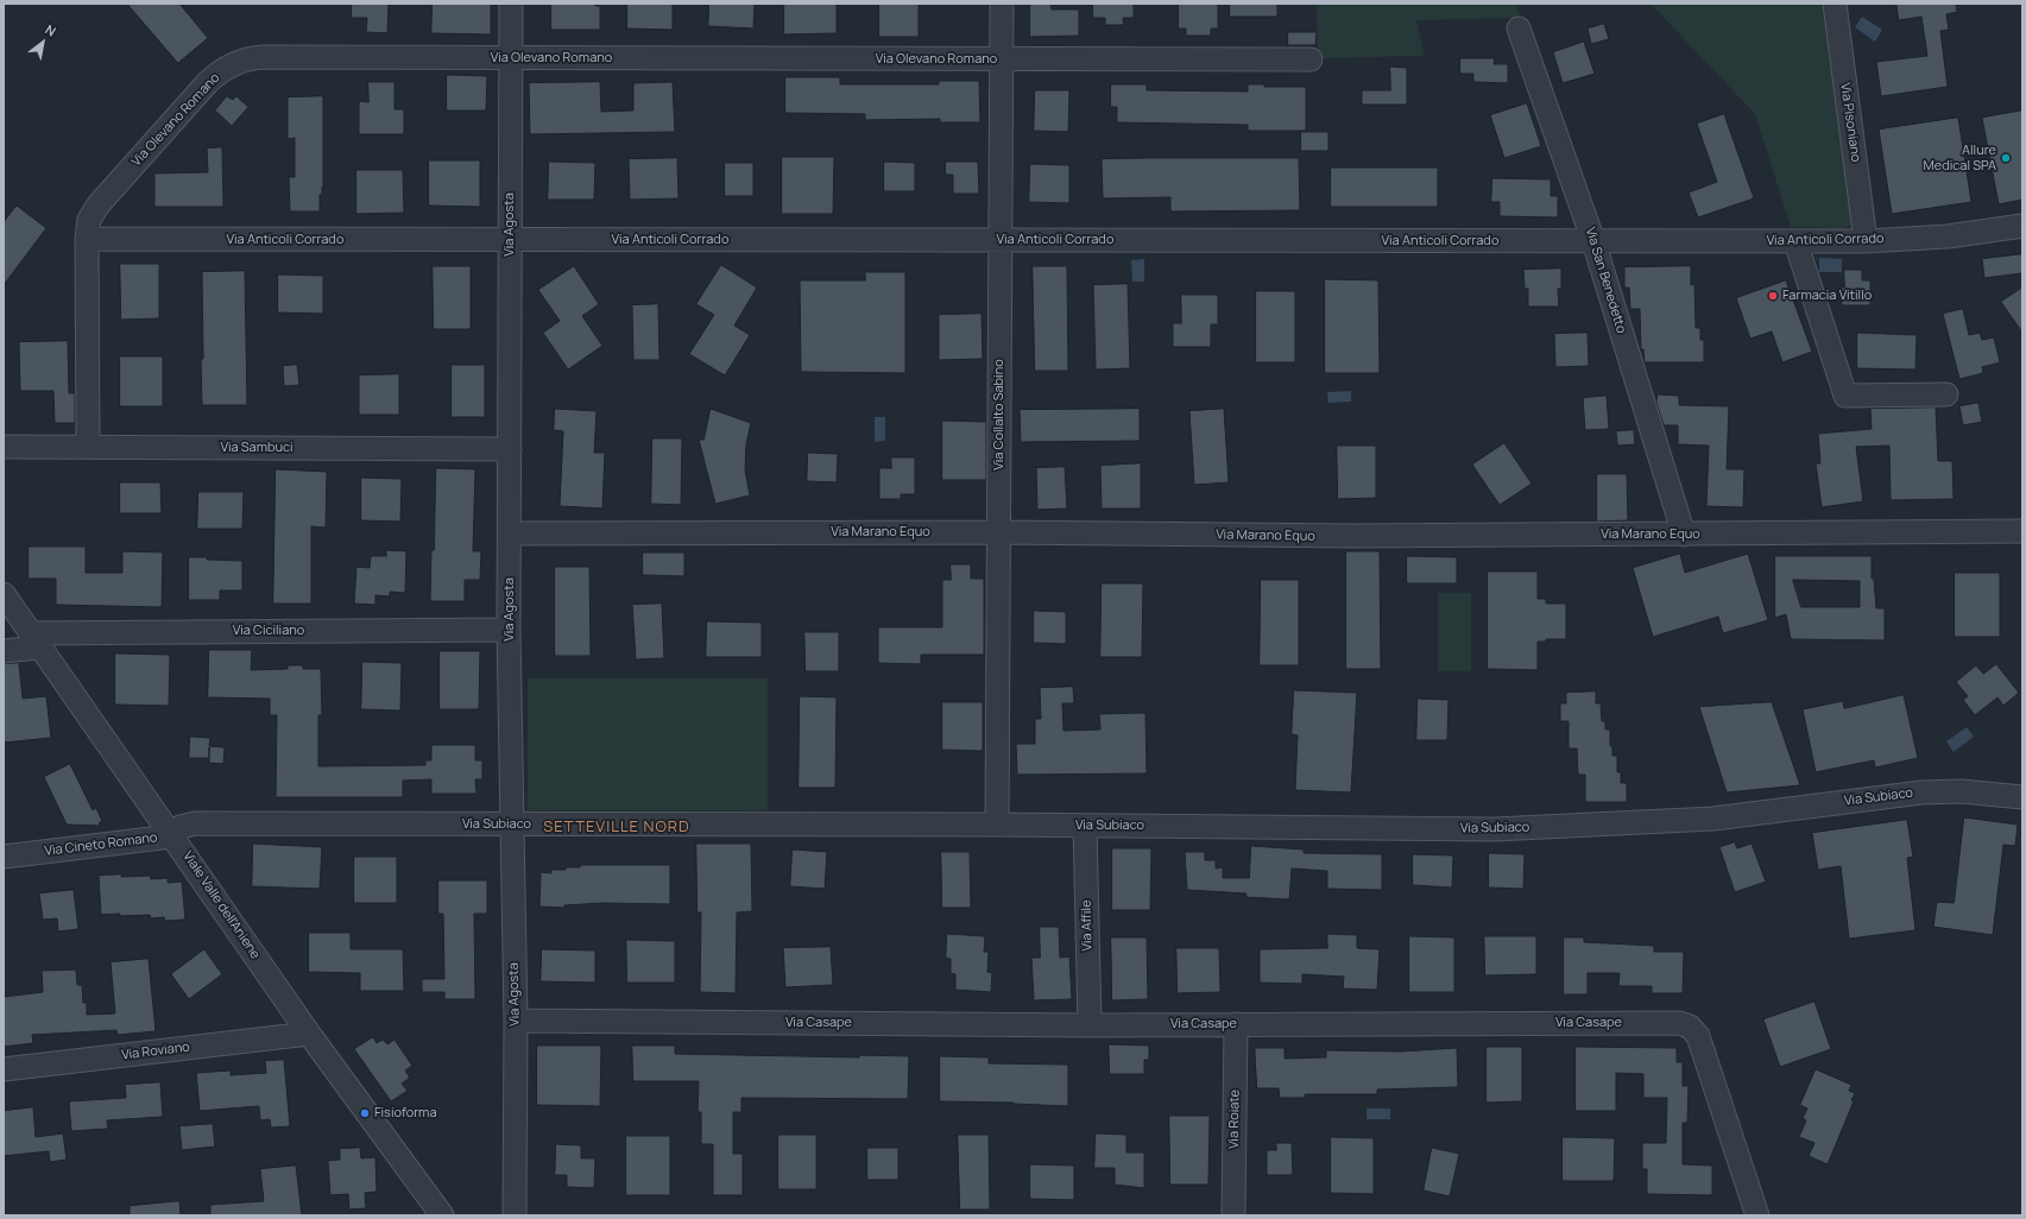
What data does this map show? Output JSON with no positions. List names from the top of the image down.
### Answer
{
  "streets": {
    "street": [
      "Via Olevano Romano",
      "Via Pisoniano",
      "Via Agosta",
      "Via Anticoli Corrado",
      "Via San Benedetto",
      "Via Collalto Sabino",
      "Via Sambuci",
      "Via Marano Equo",
      "Via Ciciliano",
      "Via Subiaco",
      "Via Cineto Romano",
      "Viale Valle dell'Aniene",
      "Via Affile",
      "Via Casape",
      "Via Roviano",
      "Via Roiate"
    ]
  },
  "crossings": [
    ["Via Olevano Romano", "Via Agosta"],
    ["Via Olevano Romano", "Via Anticoli Corrado"],
    ["Via Olevano Romano", "Via Collalto Sabino"],
    ["Via Olevano Romano", "Via Sambuci"],
    ["Via Pisoniano", "Via Anticoli Corrado"],
    ["Via Agosta", "Via Anticoli Corrado"],
    ["Via Agosta", "Via Sambuci"],
    ["Via Agosta", "Via Marano Equo"],
    ["Via Agosta", "Via Ciciliano"],
    ["Via Agosta", "Via Subiaco"],
    ["Via Agosta", "Via Casape"],
    ["Via Anticoli Corrado", "Via San Benedetto"],
    ["Via Anticoli Corrado", "Via Collalto Sabino"],
    ["Via San Benedetto", "Via Marano Equo"],
    ["Via Collalto Sabino", "Via Marano Equo"],
    ["Via Collalto Sabino", "Via Subiaco"],
    ["Via Ciciliano", "Viale Valle dell'Aniene"],
    ["Via Subiaco", "Via Cineto Romano"],
    ["Via Subiaco", "Via Affile"],
    ["Via Cineto Romano", "Viale Valle dell'Aniene"],
    ["Viale Valle dell'Aniene", "Via Roviano"],
    ["Via Affile", "Via Casape"],
    ["Via Casape", "Via Roiate"]
  ],
  "districts": ["SETTEVILLE NORD"],
  "places": ["Allure Medical SPA", "Farmacia Vitillo", "Fisioforma"],
  "north": "top right"
}
